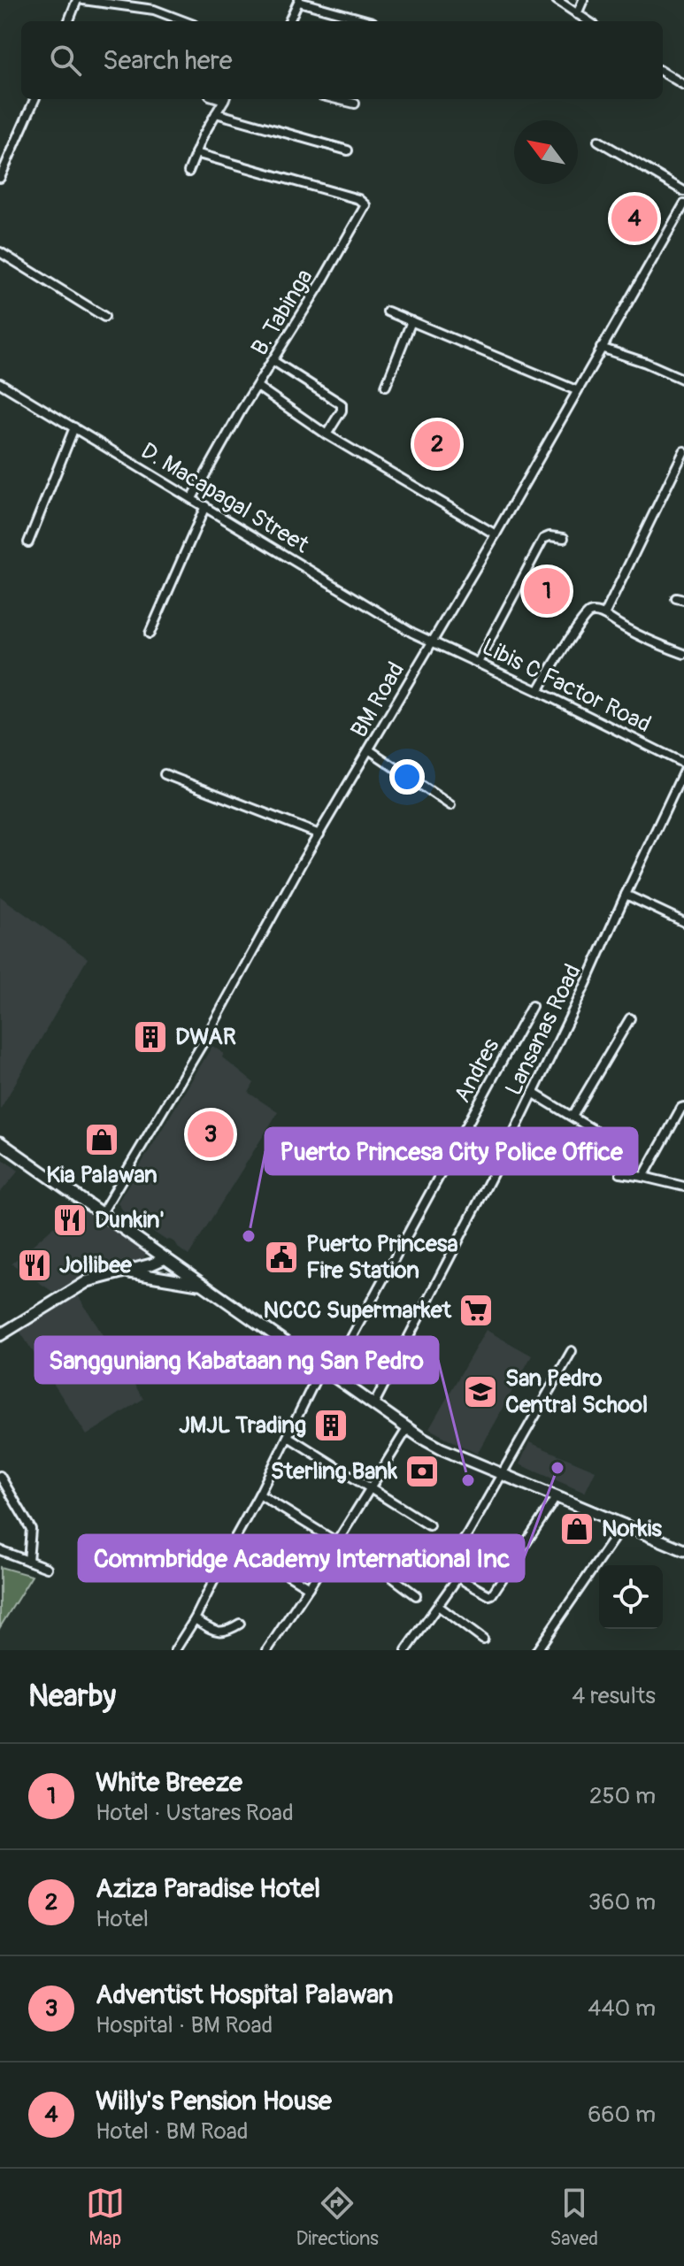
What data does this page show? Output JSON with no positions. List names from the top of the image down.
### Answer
{
  "streets": {
    "street": [
      "B. Tabinga",
      "D. Macapagal Street",
      "Libis C Factor Road",
      "BM Road",
      "Lansanas Road",
      "Andres"
    ]
  },
  "crossings": [
    ["B. Tabinga", "D. Macapagal Street"],
    ["D. Macapagal Street", "Libis C Factor Road"],
    ["D. Macapagal Street", "BM Road"],
    ["Libis C Factor Road", "BM Road"]
  ],
  "places": {
    "building": ["DWAR", "JMJL Trading"],
    "shop": ["Kia Palawan", "Norkis"],
    "restaurant": ["Dunkin'", "Jollibee"],
    "other": ["Puerto Princesa City Police Office", "Commbridge Academy International Inc", "Sangguniang Kabataan ng San Pedro"],
    "public building": ["Puerto Princesa Fire Station"],
    "supermarket": ["NCCC Supermarket"],
    "school or university": ["San Pedro Central School"],
    "bank": ["Sterling Bank"]
  },
  "north": "top left",
  "page": {
    "search": "Search here",
    "pins": [
      "4",
      "2",
      "1",
      "3"
    ],
    "heading": ["Nearby", "4 results"],
    "list": [
      {
        "mark": "1",
        "name": "White Breeze",
        "note": "Hotel · Ustares Road",
        "value": "250 m"
      },
      {
        "mark": "2",
        "name": "Aziza Paradise Hotel",
        "note": "Hotel",
        "value": "360 m"
      },
      {
        "mark": "3",
        "name": "Adventist Hospital Palawan",
        "note": "Hospital · BM Road",
        "value": "440 m"
      },
      {
        "mark": "4",
        "name": "Willy's Pension House",
        "note": "Hotel · BM Road",
        "value": "660 m"
      }
    ],
    "nav": ["Map", "Directions", "Saved"]
  }
}
